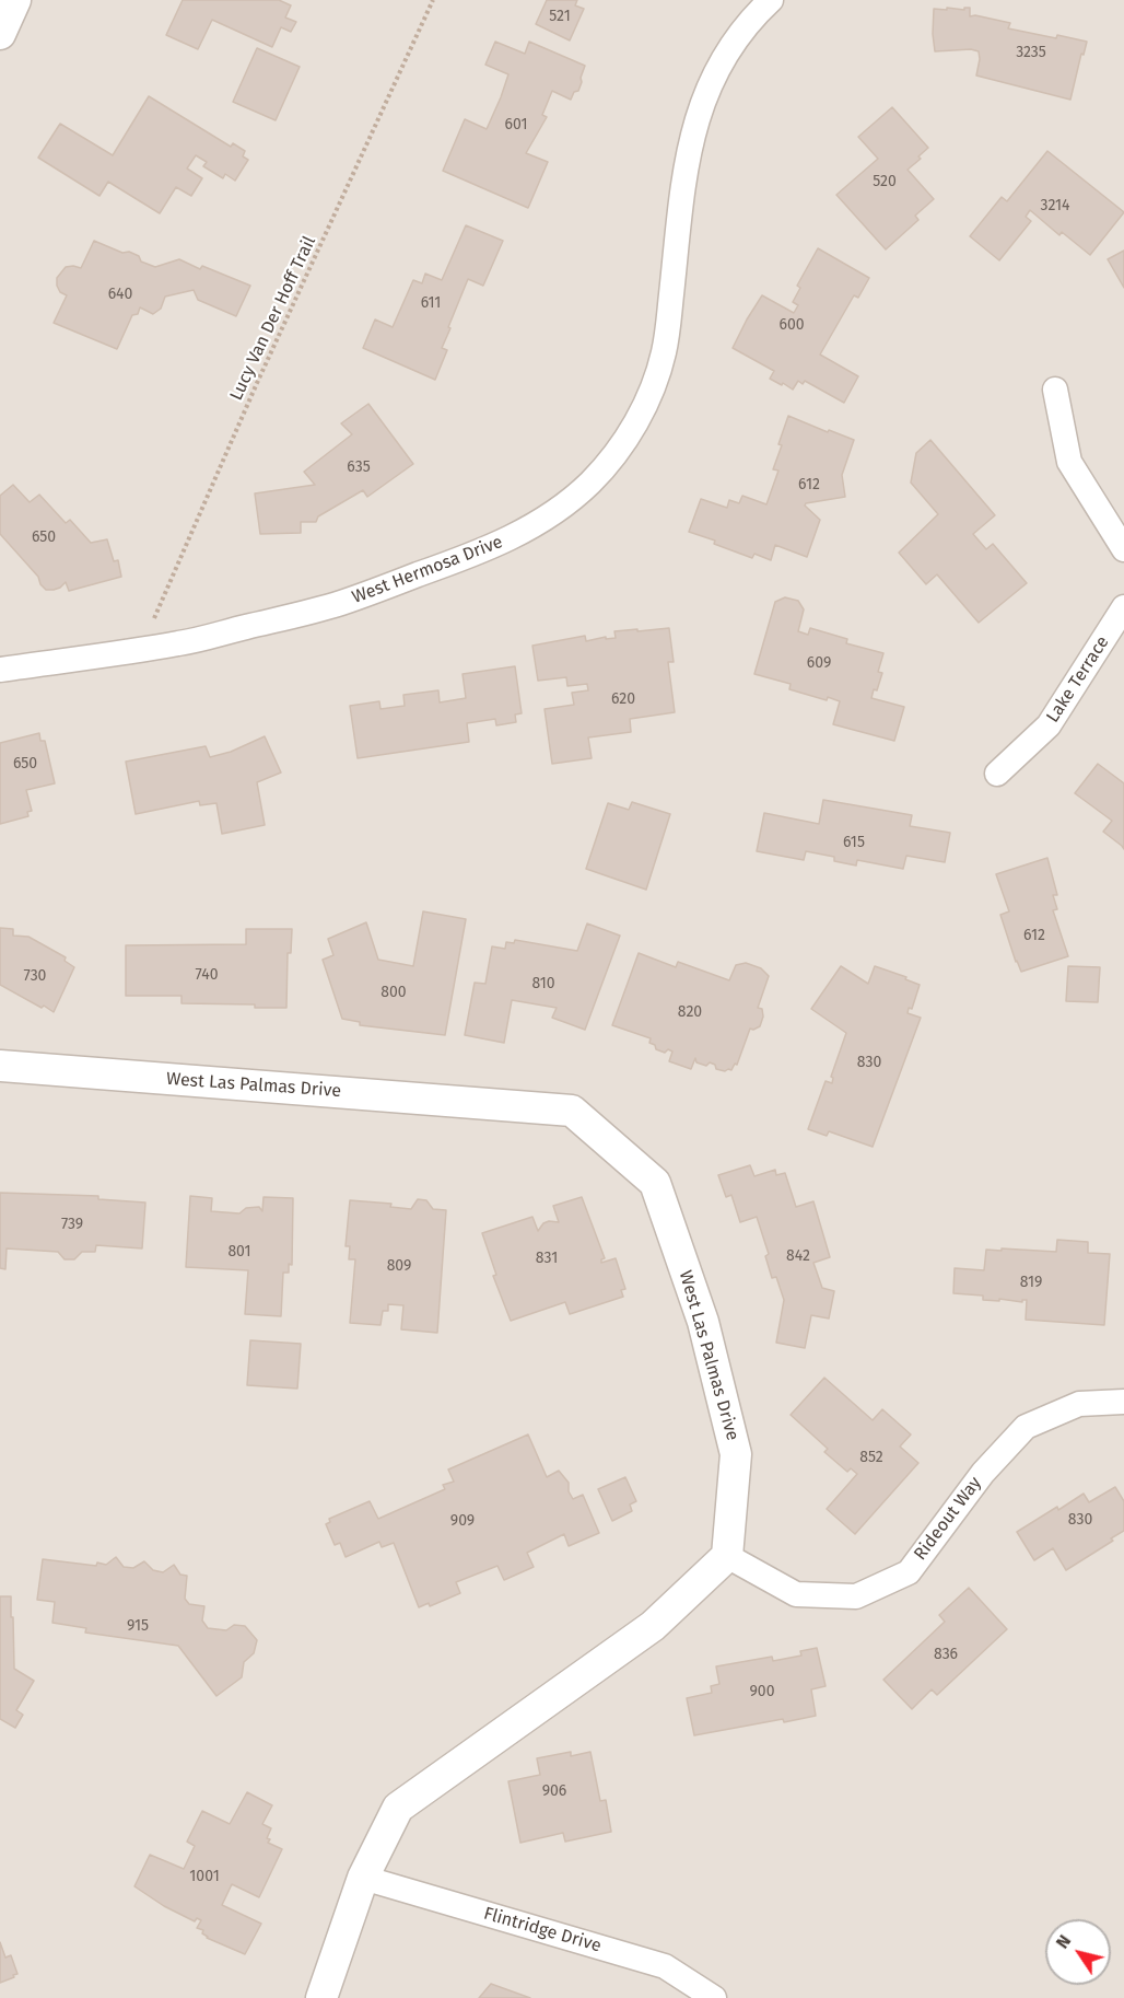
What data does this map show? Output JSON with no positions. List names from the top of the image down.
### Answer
{
  "streets": {
    "street": [
      "West Hermosa Drive",
      "Lake Terrace",
      "West Las Palmas Drive",
      "Rideout Way",
      "Flintridge Drive"
    ],
    "path": ["Lucy Van Der Hoff Trail"]
  },
  "crossings": [
    ["Lucy Van Der Hoff Trail", "West Hermosa Drive"],
    ["West Las Palmas Drive", "Rideout Way"]
  ],
  "house_numbers": [
    "521",
    "3235",
    "601",
    "520",
    "3214",
    "640",
    "611",
    "600",
    "635",
    "612",
    "650",
    "609",
    "620",
    "650",
    "615",
    "612",
    "740",
    "730",
    "810",
    "800",
    "820",
    "830",
    "739",
    "801",
    "842",
    "831",
    "809",
    "819",
    "852",
    "830",
    "909",
    "915",
    "836",
    "900",
    "906",
    "1001"
  ],
  "north": "top left"
}
